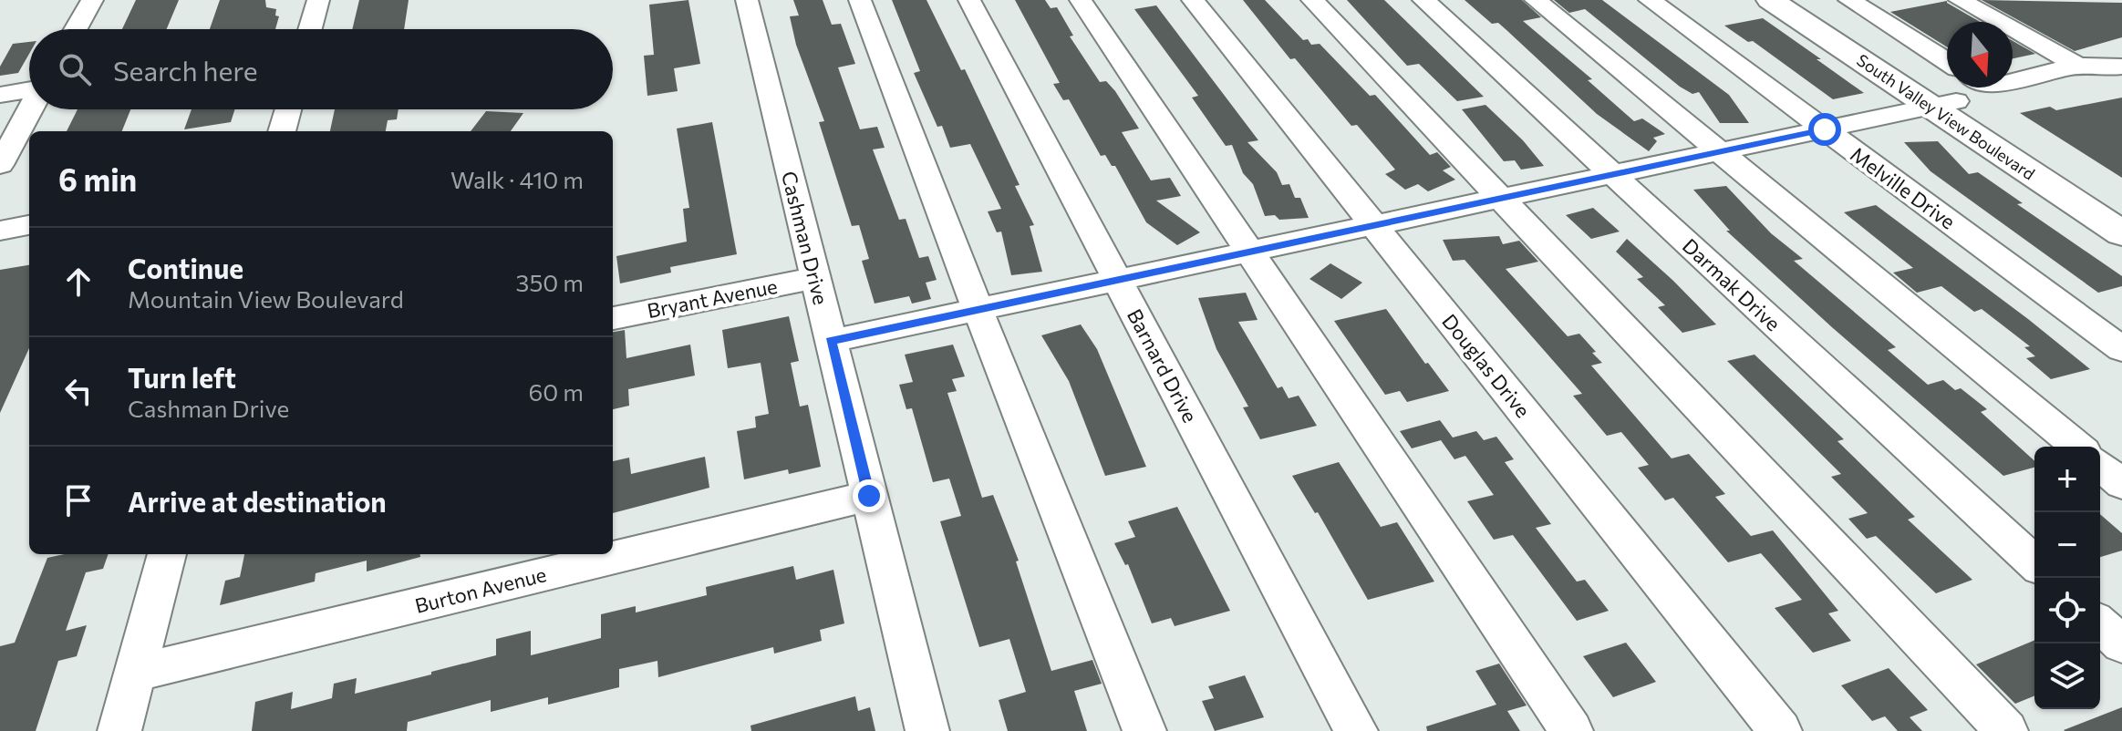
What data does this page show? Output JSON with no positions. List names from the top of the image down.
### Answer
{
  "streets": {
    "main road": ["South Valley View Boulevard"],
    "street": [
      "Melville Drive",
      "Cashman Drive",
      "Darmak Drive",
      "Bryant Avenue",
      "Barnard Drive",
      "Douglas Drive",
      "Burton Avenue"
    ]
  },
  "crossings": [
    ["Cashman Drive", "Bryant Avenue"],
    ["Cashman Drive", "Burton Avenue"]
  ],
  "north": "bottom",
  "page": {
    "search": "Search here",
    "heading": ["6 min", "Walk · 410 m"],
    "list": [
      ["Continue", "Mountain View Boulevard", "350 m"],
      ["Turn left", "Cashman Drive", "60 m"],
      "Arrive at destination"
    ],
    "map_buttons": ["+", "−"]
  }
}
